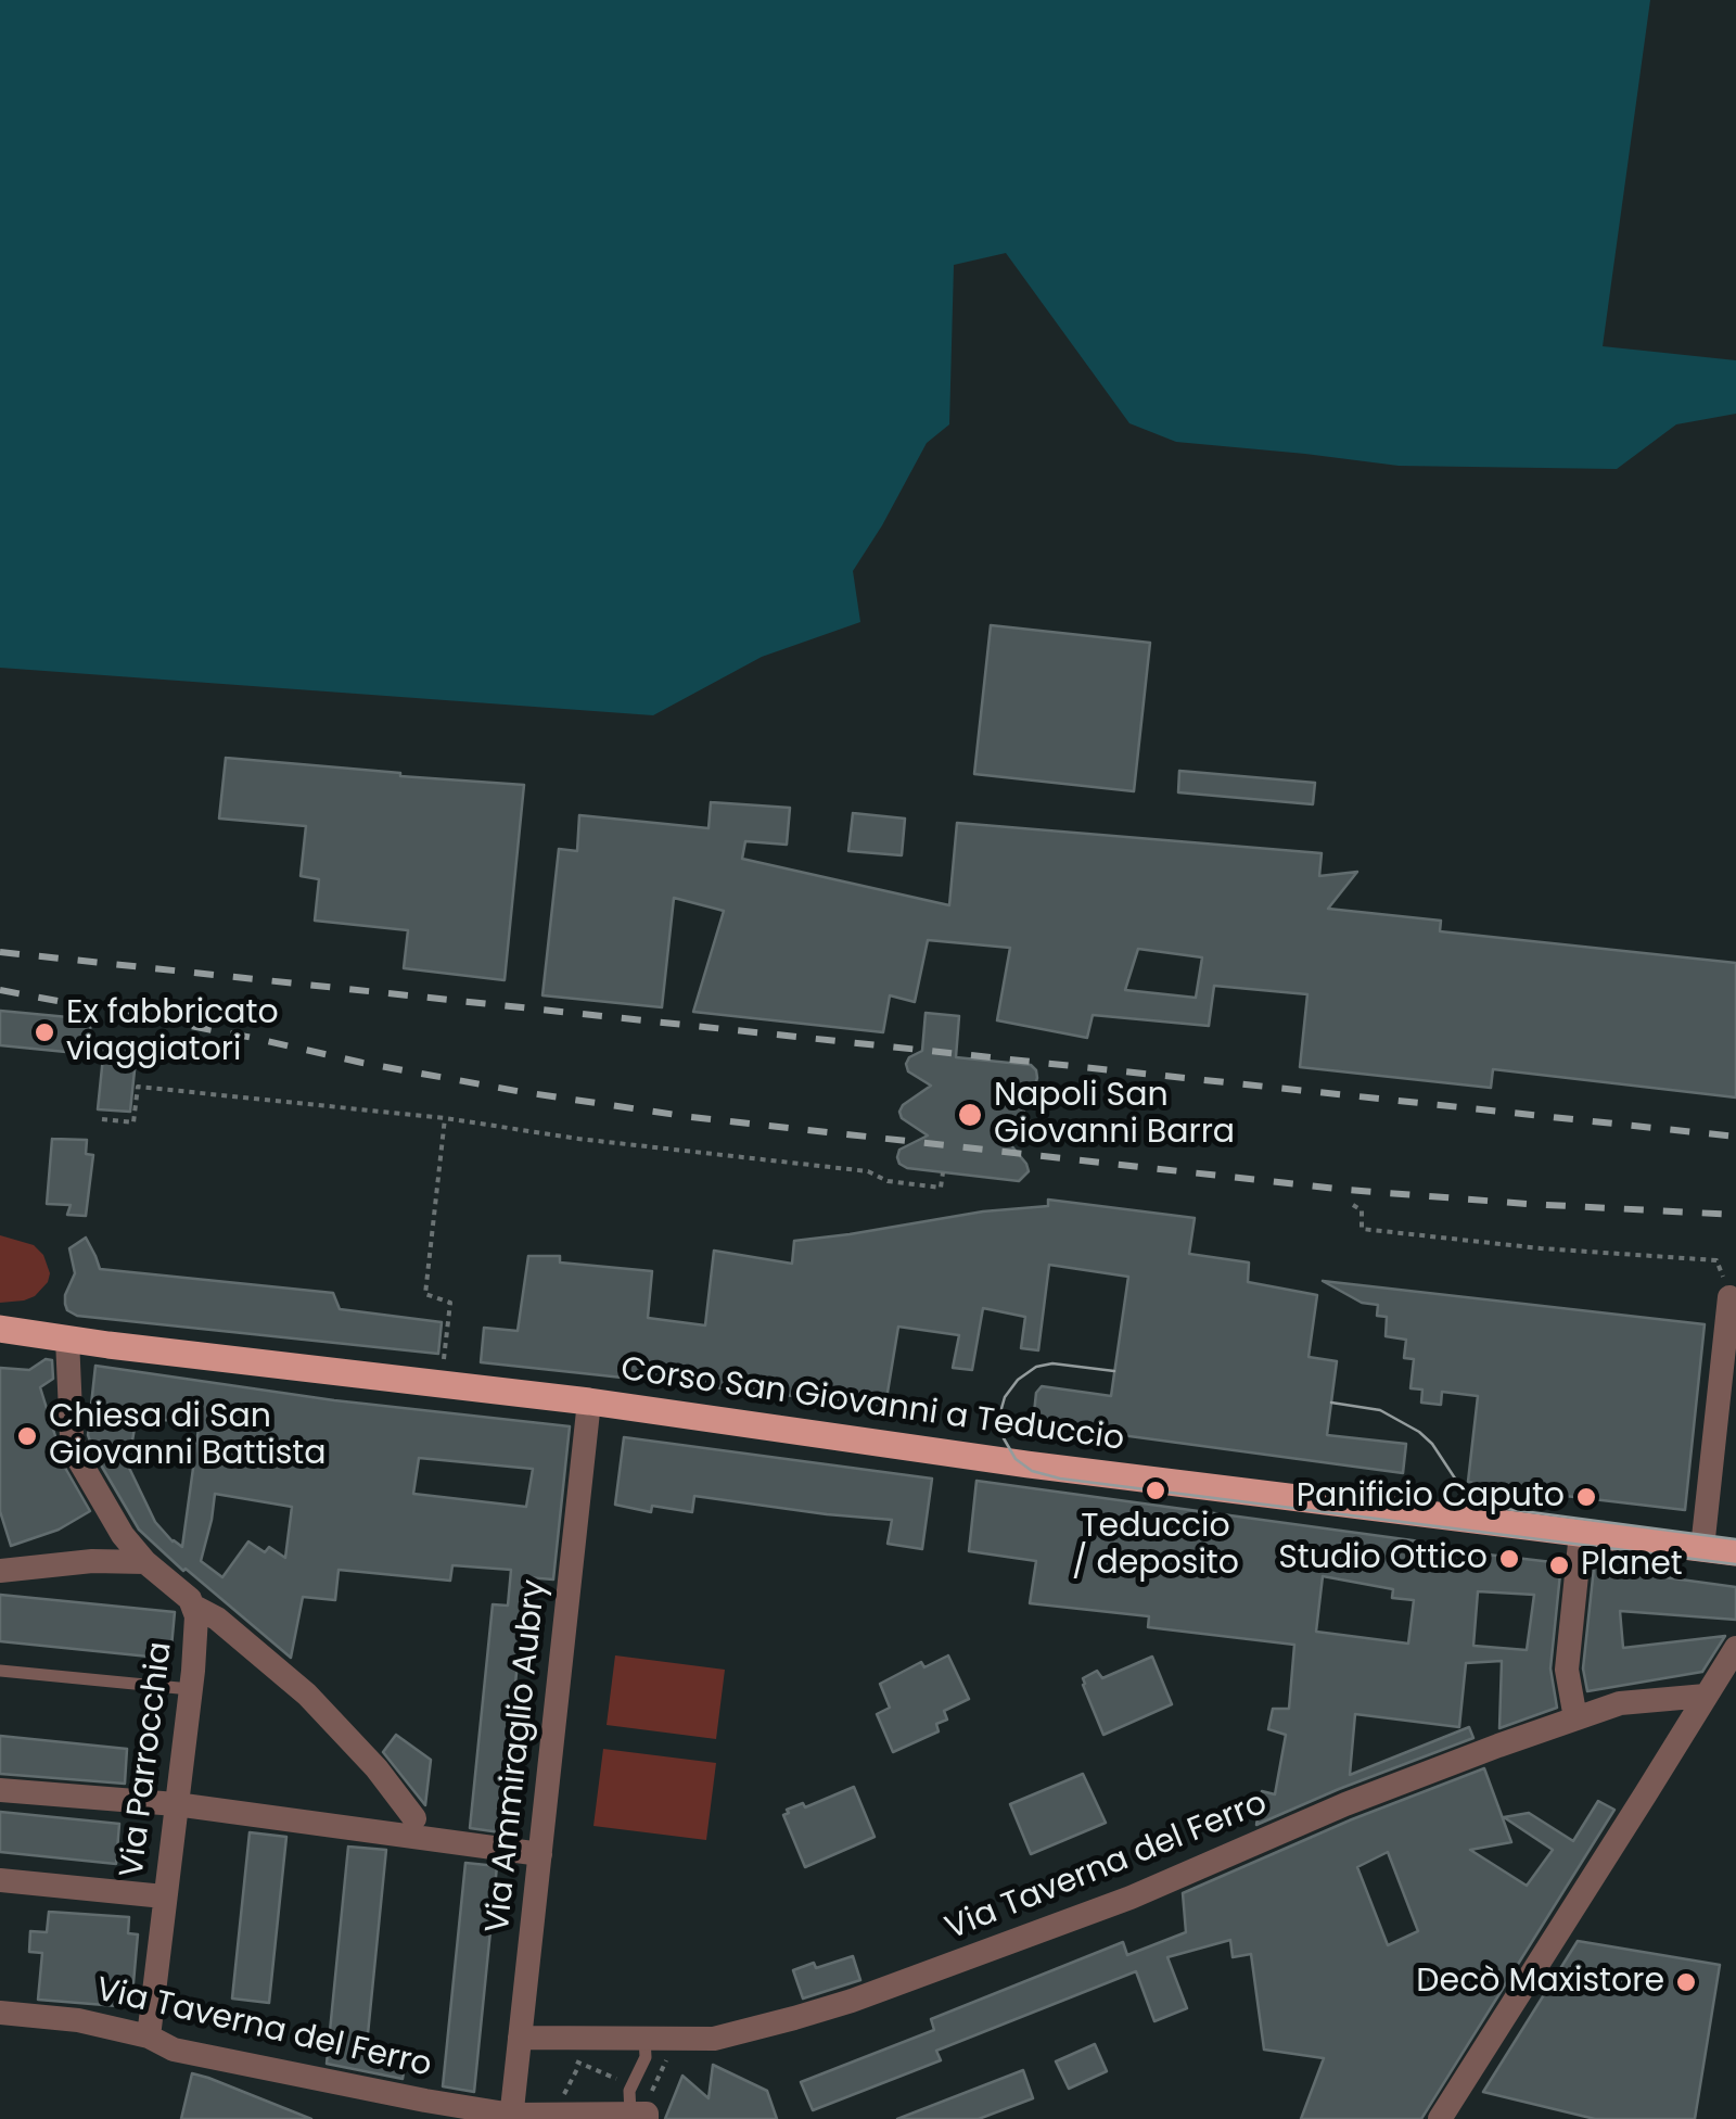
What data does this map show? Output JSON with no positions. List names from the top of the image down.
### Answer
{
  "streets": {
    "main road": ["Corso San Giovanni a Teduccio"],
    "street": ["Via Ammiraglio Aubry", "Via Parrocchia", "Via Taverna del Ferro"]
  },
  "crossings": [
    ["Corso San Giovanni a Teduccio", "Via Ammiraglio Aubry"],
    ["Corso San Giovanni a Teduccio", "Via Parrocchia"],
    ["Via Ammiraglio Aubry", "Via Taverna del Ferro"],
    ["Via Parrocchia", "Via Taverna del Ferro"]
  ],
  "places": [
    "Ex fabbricato viaggiatori",
    "Napoli San Giovanni Barra",
    "Chiesa di San Giovanni Battista",
    "Teduccio / deposito",
    "Panificio Caputo",
    "Studio Ottico",
    "Planet",
    "Decò Maxistore"
  ]
}
